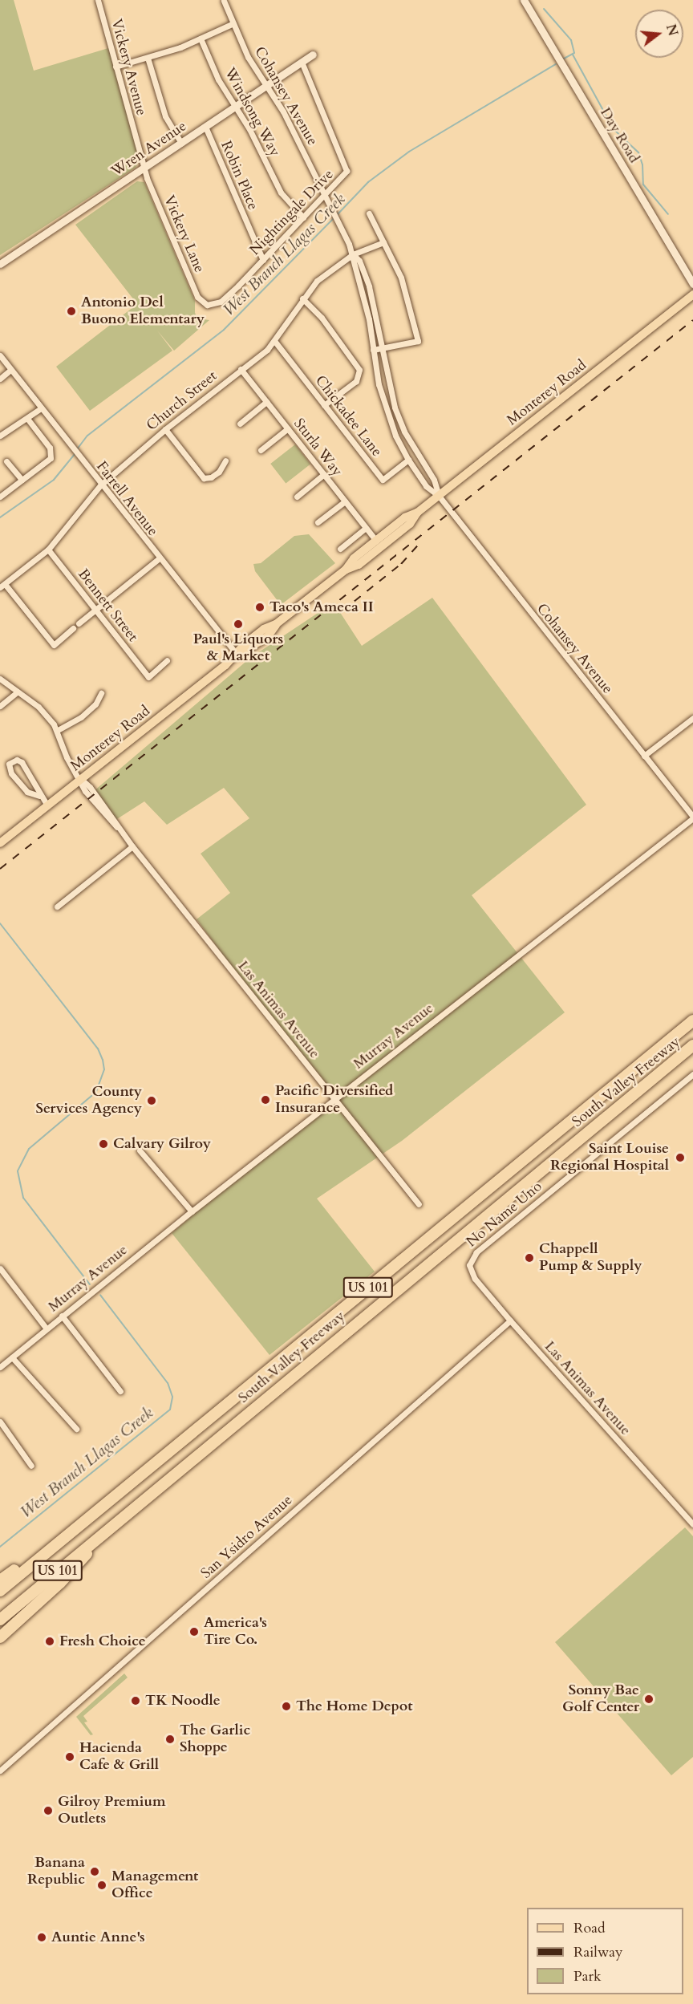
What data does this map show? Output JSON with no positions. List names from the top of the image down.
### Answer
{
  "streets": {
    "highway": ["South Valley Freeway", "US 101"],
    "main road": ["Monterey Road"],
    "street": [
      "Vickery Avenue",
      "Cohansey Avenue",
      "Windsong Way",
      "Day Road",
      "Wren Avenue",
      "Robin Place",
      "Nightingale Drive",
      "Vickery Lane",
      "Church Street",
      "Chickadee Lane",
      "Sturla Way",
      "Farrell Avenue",
      "Bennett Street",
      "Las Animas Avenue",
      "Murray Avenue",
      "No Name Uno",
      "San Ysidro Avenue"
    ]
  },
  "crossings": [
    ["Vickery Avenue", "Wren Avenue"],
    ["Vickery Avenue", "Vickery Lane"],
    ["Cohansey Avenue", "Wren Avenue"],
    ["Cohansey Avenue", "Nightingale Drive"],
    ["Cohansey Avenue", "Monterey Road"],
    ["Cohansey Avenue", "Church Street"],
    ["Cohansey Avenue", "Chickadee Lane"],
    ["Cohansey Avenue", "Murray Avenue"],
    ["Windsong Way", "Wren Avenue"],
    ["Windsong Way", "Nightingale Drive"],
    ["Wren Avenue", "Robin Place"],
    ["Wren Avenue", "Nightingale Drive"],
    ["Wren Avenue", "Vickery Lane"],
    ["Robin Place", "Nightingale Drive"],
    ["Nightingale Drive", "Vickery Lane"],
    ["Monterey Road", "Sturla Way"],
    ["Monterey Road", "Farrell Avenue"],
    ["Monterey Road", "Las Animas Avenue"],
    ["Church Street", "Chickadee Lane"],
    ["Church Street", "Sturla Way"],
    ["Church Street", "Farrell Avenue"],
    ["Church Street", "Bennett Street"],
    ["Las Animas Avenue", "Murray Avenue"],
    ["Las Animas Avenue", "No Name Uno"],
    ["Las Animas Avenue", "San Ysidro Avenue"]
  ],
  "water": ["West Branch Llagas Creek"],
  "places": [
    "Antonio Del Buono Elementary",
    "Taco's Ameca II",
    "Paul's Liquors & Market",
    "Pacific Diversified Insurance",
    "County Services Agency",
    "Calvary Gilroy",
    "Saint Louise Regional Hospital",
    "Chappell Pump & Supply",
    "America's Tire Co.",
    "Fresh Choice",
    "Sonny Bae Golf Center",
    "TK Noodle",
    "The Home Depot",
    "The Garlic Shoppe",
    "Hacienda Cafe & Grill",
    "Gilroy Premium Outlets",
    "Banana Republic",
    "Management Office",
    "Auntie Anne's"
  ],
  "legend": ["Road", "Railway", "Park"],
  "north": "right"
}
